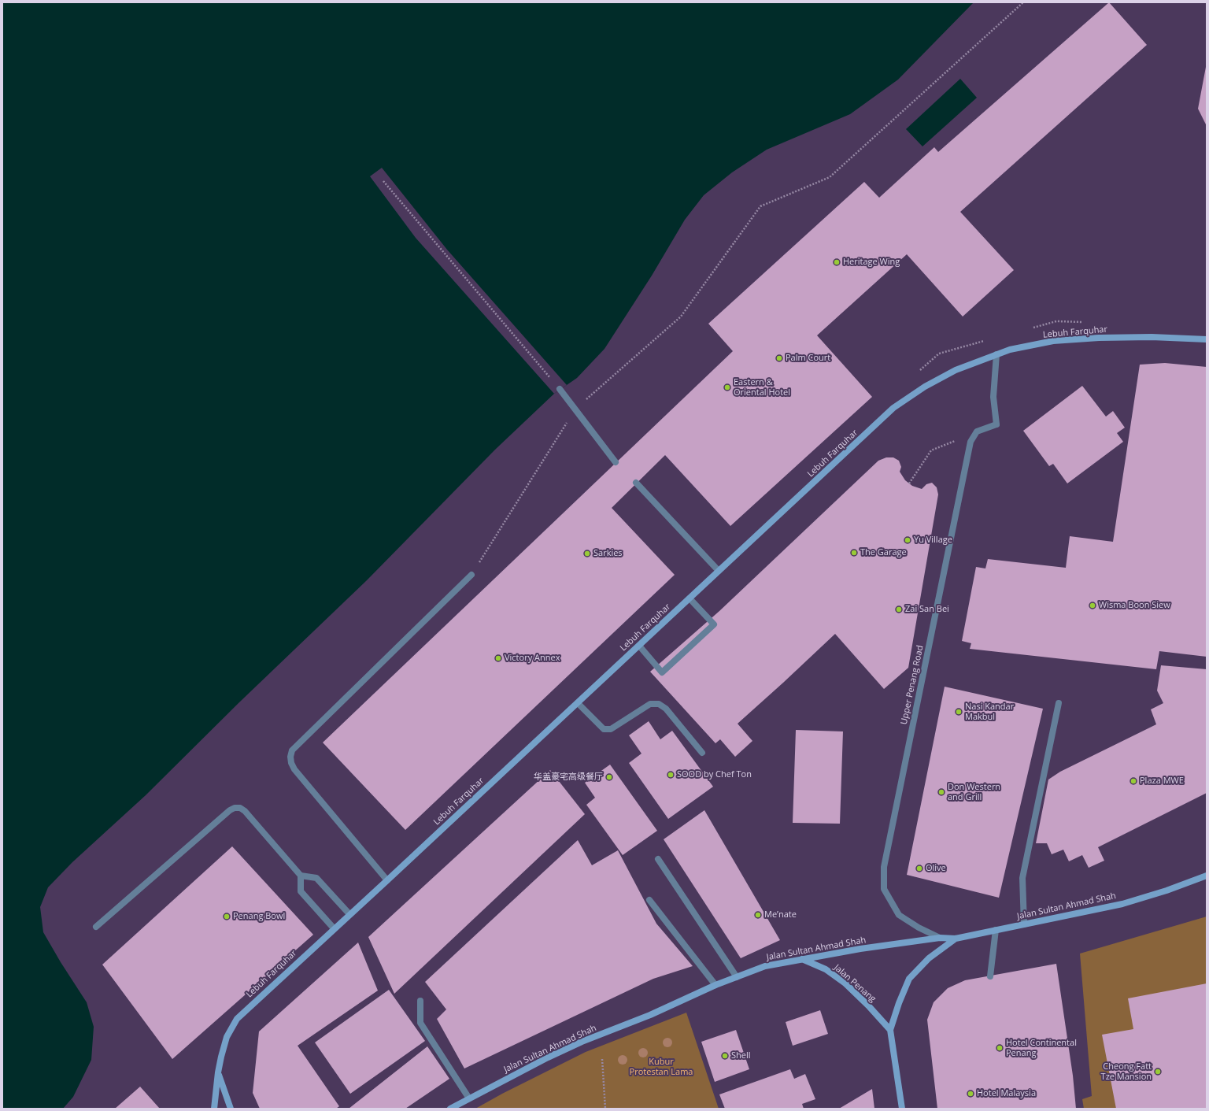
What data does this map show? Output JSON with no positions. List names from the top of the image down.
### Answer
{
  "streets": {
    "main road": ["Lebuh Farquhar", "Jalan Sultan Ahmad Shah", "Jalan Penang"],
    "street": ["Upper Penang Road"]
  },
  "crossings": [
    ["Upper Penang Road", "Jalan Sultan Ahmad Shah"],
    ["Jalan Sultan Ahmad Shah", "Jalan Penang"]
  ],
  "parks": ["Kubur Protestan Lama"],
  "places": [
    "Heritage Wing",
    "Palm Court",
    "Eastern & Oriental Hotel",
    "Yu Village",
    "The Garage",
    "Sarkies",
    "Wisma Boon Siew",
    "Zai San Bei",
    "Victory Annex",
    "Nasi Kandar Makbul",
    "SOOD by Chef Ton",
    "华盖豪宅高级餐厅",
    "Plaza MWE",
    "Don Western and Grill",
    "Olive",
    "Me’nate",
    "Penang Bowl",
    "Hotel Continental Penang",
    "Shell",
    "Cheong Fatt Tze Mansion",
    "Hotel Malaysia"
  ]
}
